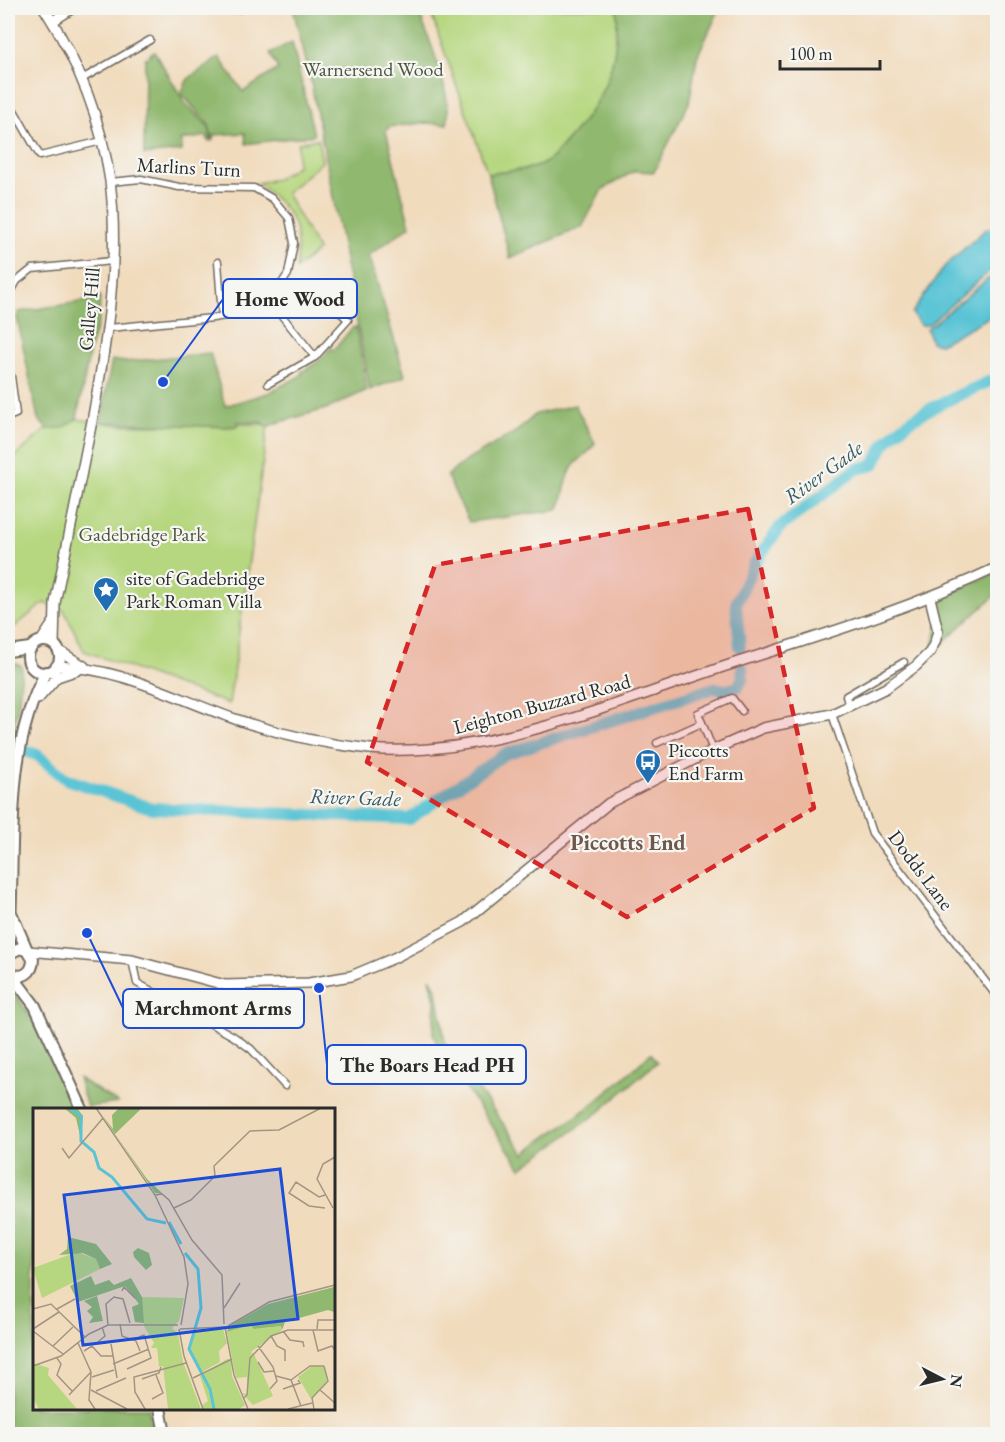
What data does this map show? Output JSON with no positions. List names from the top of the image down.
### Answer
{
  "streets": {
    "street": [
      "Marlins Turn",
      "Galley Hill",
      "Leighton Buzzard Road",
      "Dodds Lane"
    ]
  },
  "crossings": [
    ["Marlins Turn", "Galley Hill"],
    ["Galley Hill", "Leighton Buzzard Road"]
  ],
  "districts": ["Piccotts End"],
  "water": ["River Gade"],
  "parks": ["Warnersend Wood", "Gadebridge Park"],
  "places": {
    "other": ["Home Wood", "Marchmont Arms", "The Boars Head PH"],
    "place": ["site of Gadebridge Park Roman Villa"],
    "bus stop": ["Piccotts End Farm"]
  },
  "scale_bar": "100 m",
  "north": "right"
}
